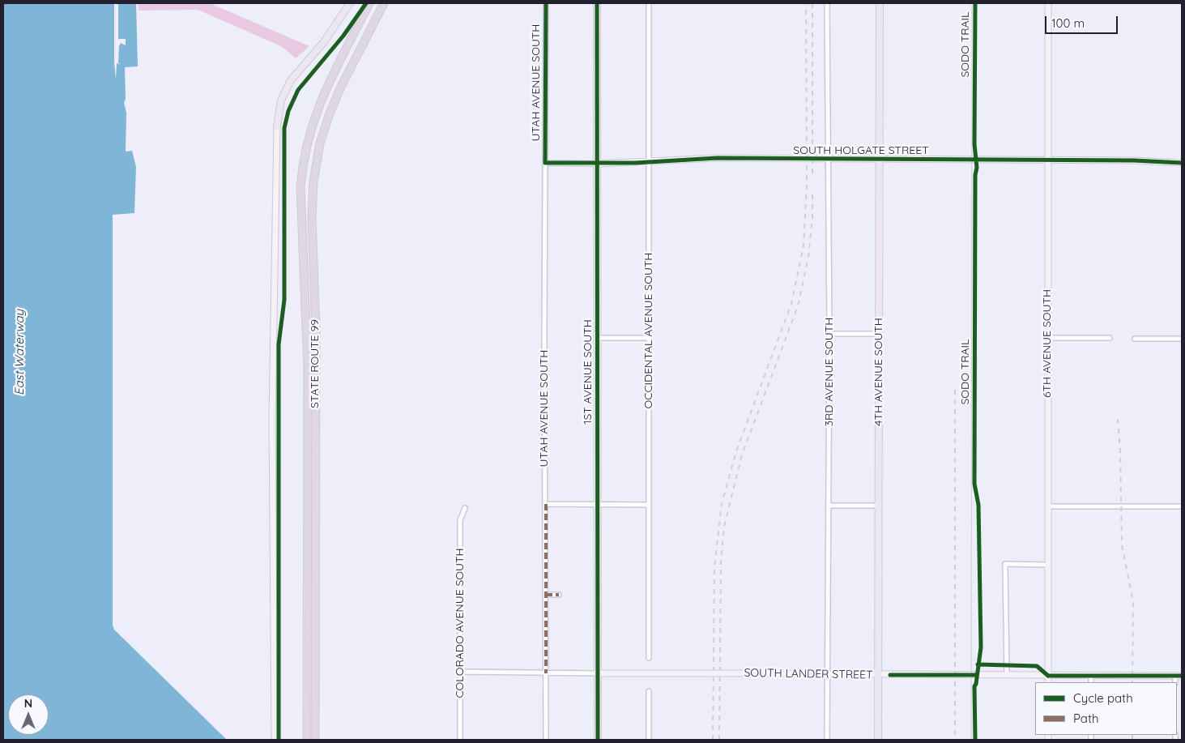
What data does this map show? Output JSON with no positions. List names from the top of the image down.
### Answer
{
  "streets": {
    "highway": ["STATE ROUTE 99"],
    "main road": [
      "SOUTH HOLGATE STREET",
      "6TH AVENUE SOUTH",
      "1ST AVENUE SOUTH",
      "4TH AVENUE SOUTH",
      "SOUTH LANDER STREET"
    ],
    "street": [
      "UTAH AVENUE SOUTH",
      "OCCIDENTAL AVENUE SOUTH",
      "3RD AVENUE SOUTH",
      "COLORADO AVENUE SOUTH"
    ],
    "cycle path": ["SODO TRAIL"]
  },
  "crossings": [
    ["UTAH AVENUE SOUTH", "SOUTH HOLGATE STREET"],
    ["UTAH AVENUE SOUTH", "SOUTH LANDER STREET"],
    ["SOUTH HOLGATE STREET", "OCCIDENTAL AVENUE SOUTH"],
    ["SOUTH HOLGATE STREET", "6TH AVENUE SOUTH"],
    ["SOUTH HOLGATE STREET", "1ST AVENUE SOUTH"],
    ["SOUTH HOLGATE STREET", "3RD AVENUE SOUTH"],
    ["SOUTH HOLGATE STREET", "4TH AVENUE SOUTH"],
    ["6TH AVENUE SOUTH", "SOUTH LANDER STREET"],
    ["1ST AVENUE SOUTH", "SOUTH LANDER STREET"],
    ["3RD AVENUE SOUTH", "SOUTH LANDER STREET"],
    ["4TH AVENUE SOUTH", "SOUTH LANDER STREET"],
    ["COLORADO AVENUE SOUTH", "SOUTH LANDER STREET"]
  ],
  "water": ["East Waterway"],
  "legend": ["Cycle path", "Path"],
  "scale_bar": "100 m",
  "north": "top"
}
